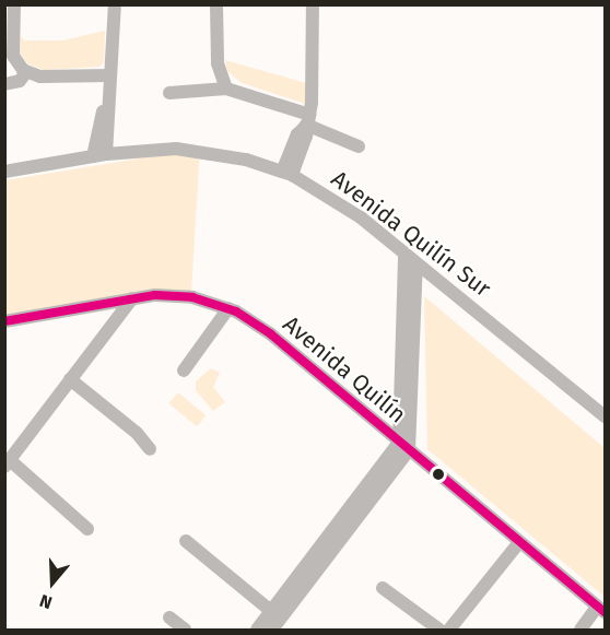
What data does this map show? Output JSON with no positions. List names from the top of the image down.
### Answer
{
  "streets": {
    "street": ["Avenida Quilín Sur", "Avenida Quilín"]
  },
  "north": "bottom"
}
